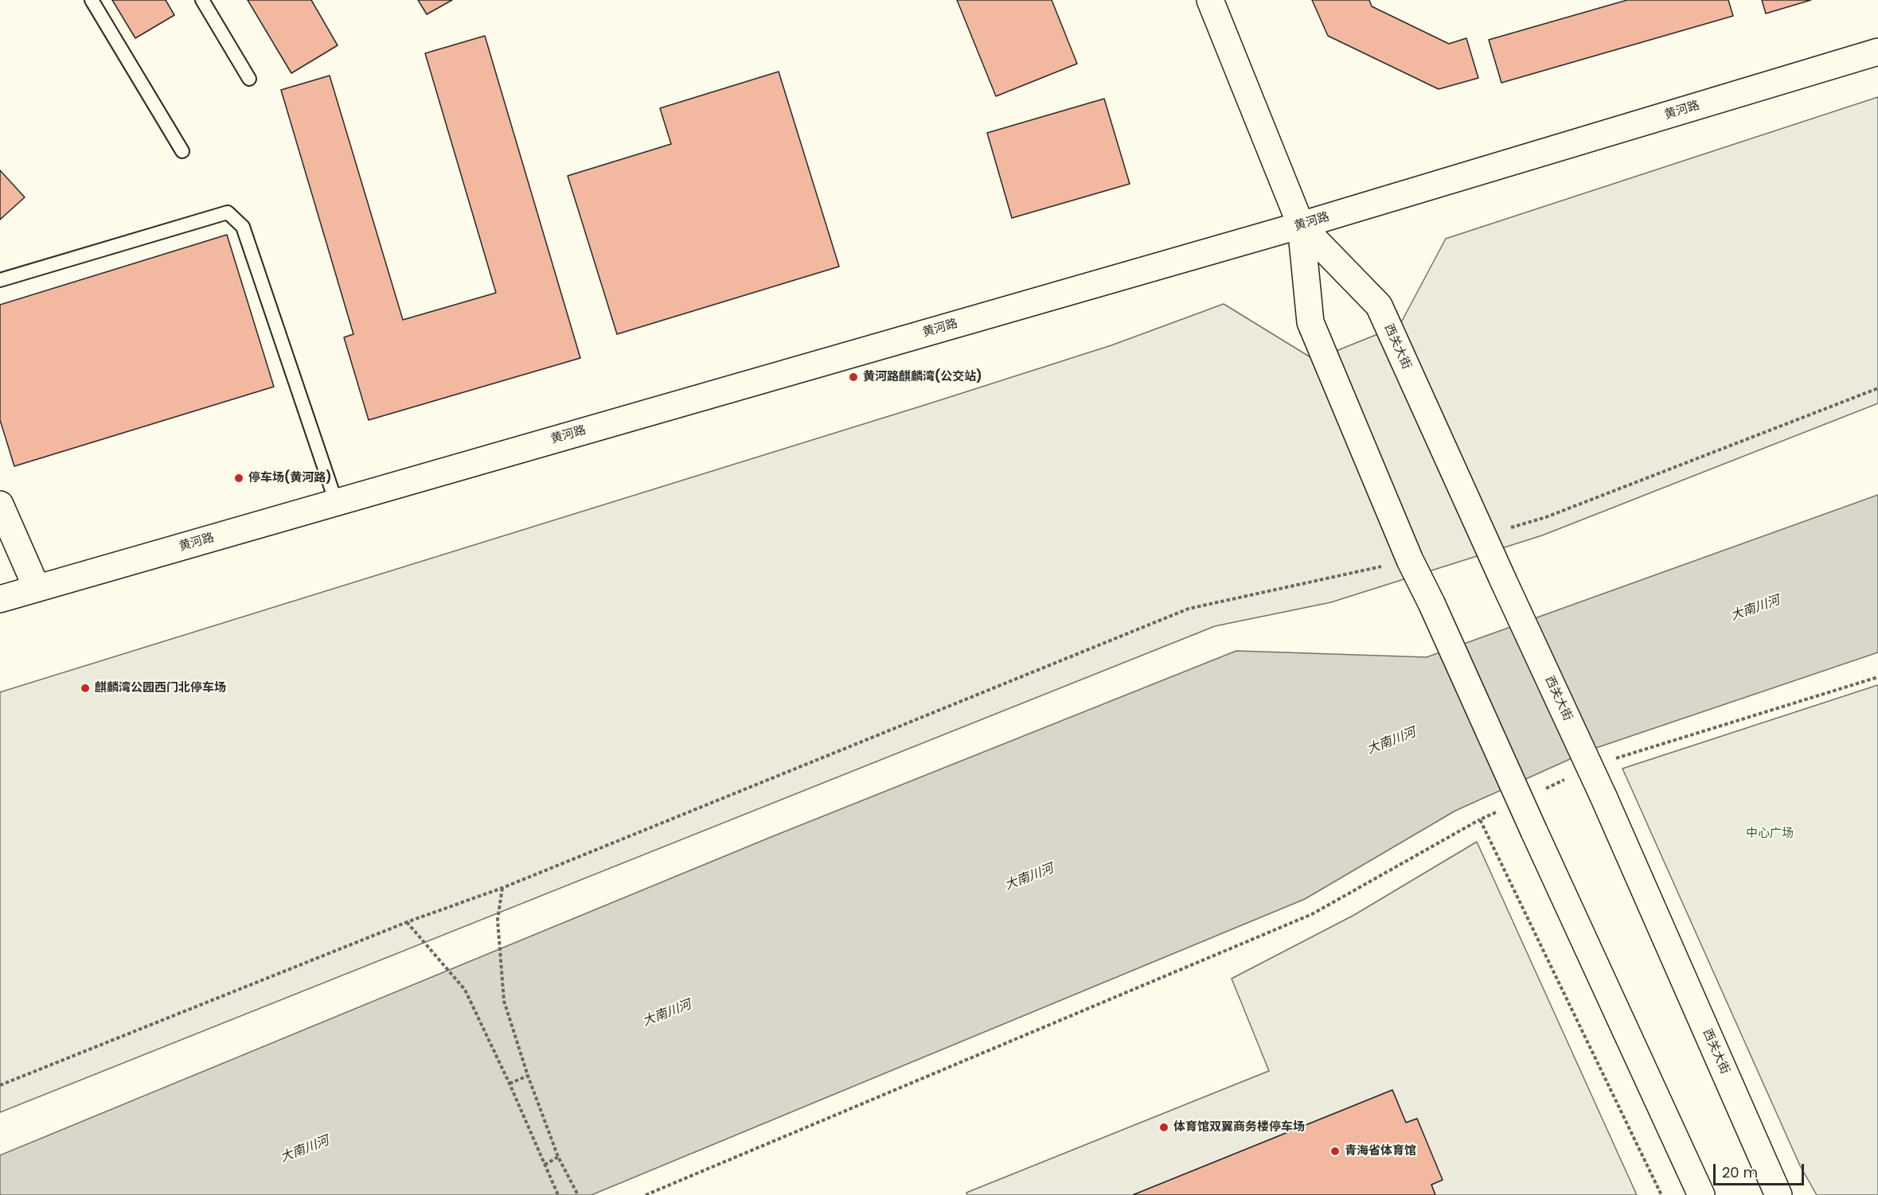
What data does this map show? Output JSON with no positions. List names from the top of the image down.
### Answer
{
  "streets": {
    "main road": ["黄河路", "西关大街"]
  },
  "crossings": [
    ["黄河路", "西关大街"]
  ],
  "water": ["大南川河"],
  "parks": ["中心广场"],
  "places": [
    "黄河路麒麟湾(公交站)",
    "停车场(黄河路)",
    "麒麟湾公园西门北停车场",
    "体育馆双翼商务楼停车场",
    "青海省体育馆"
  ],
  "scale_bar": "20 m"
}
